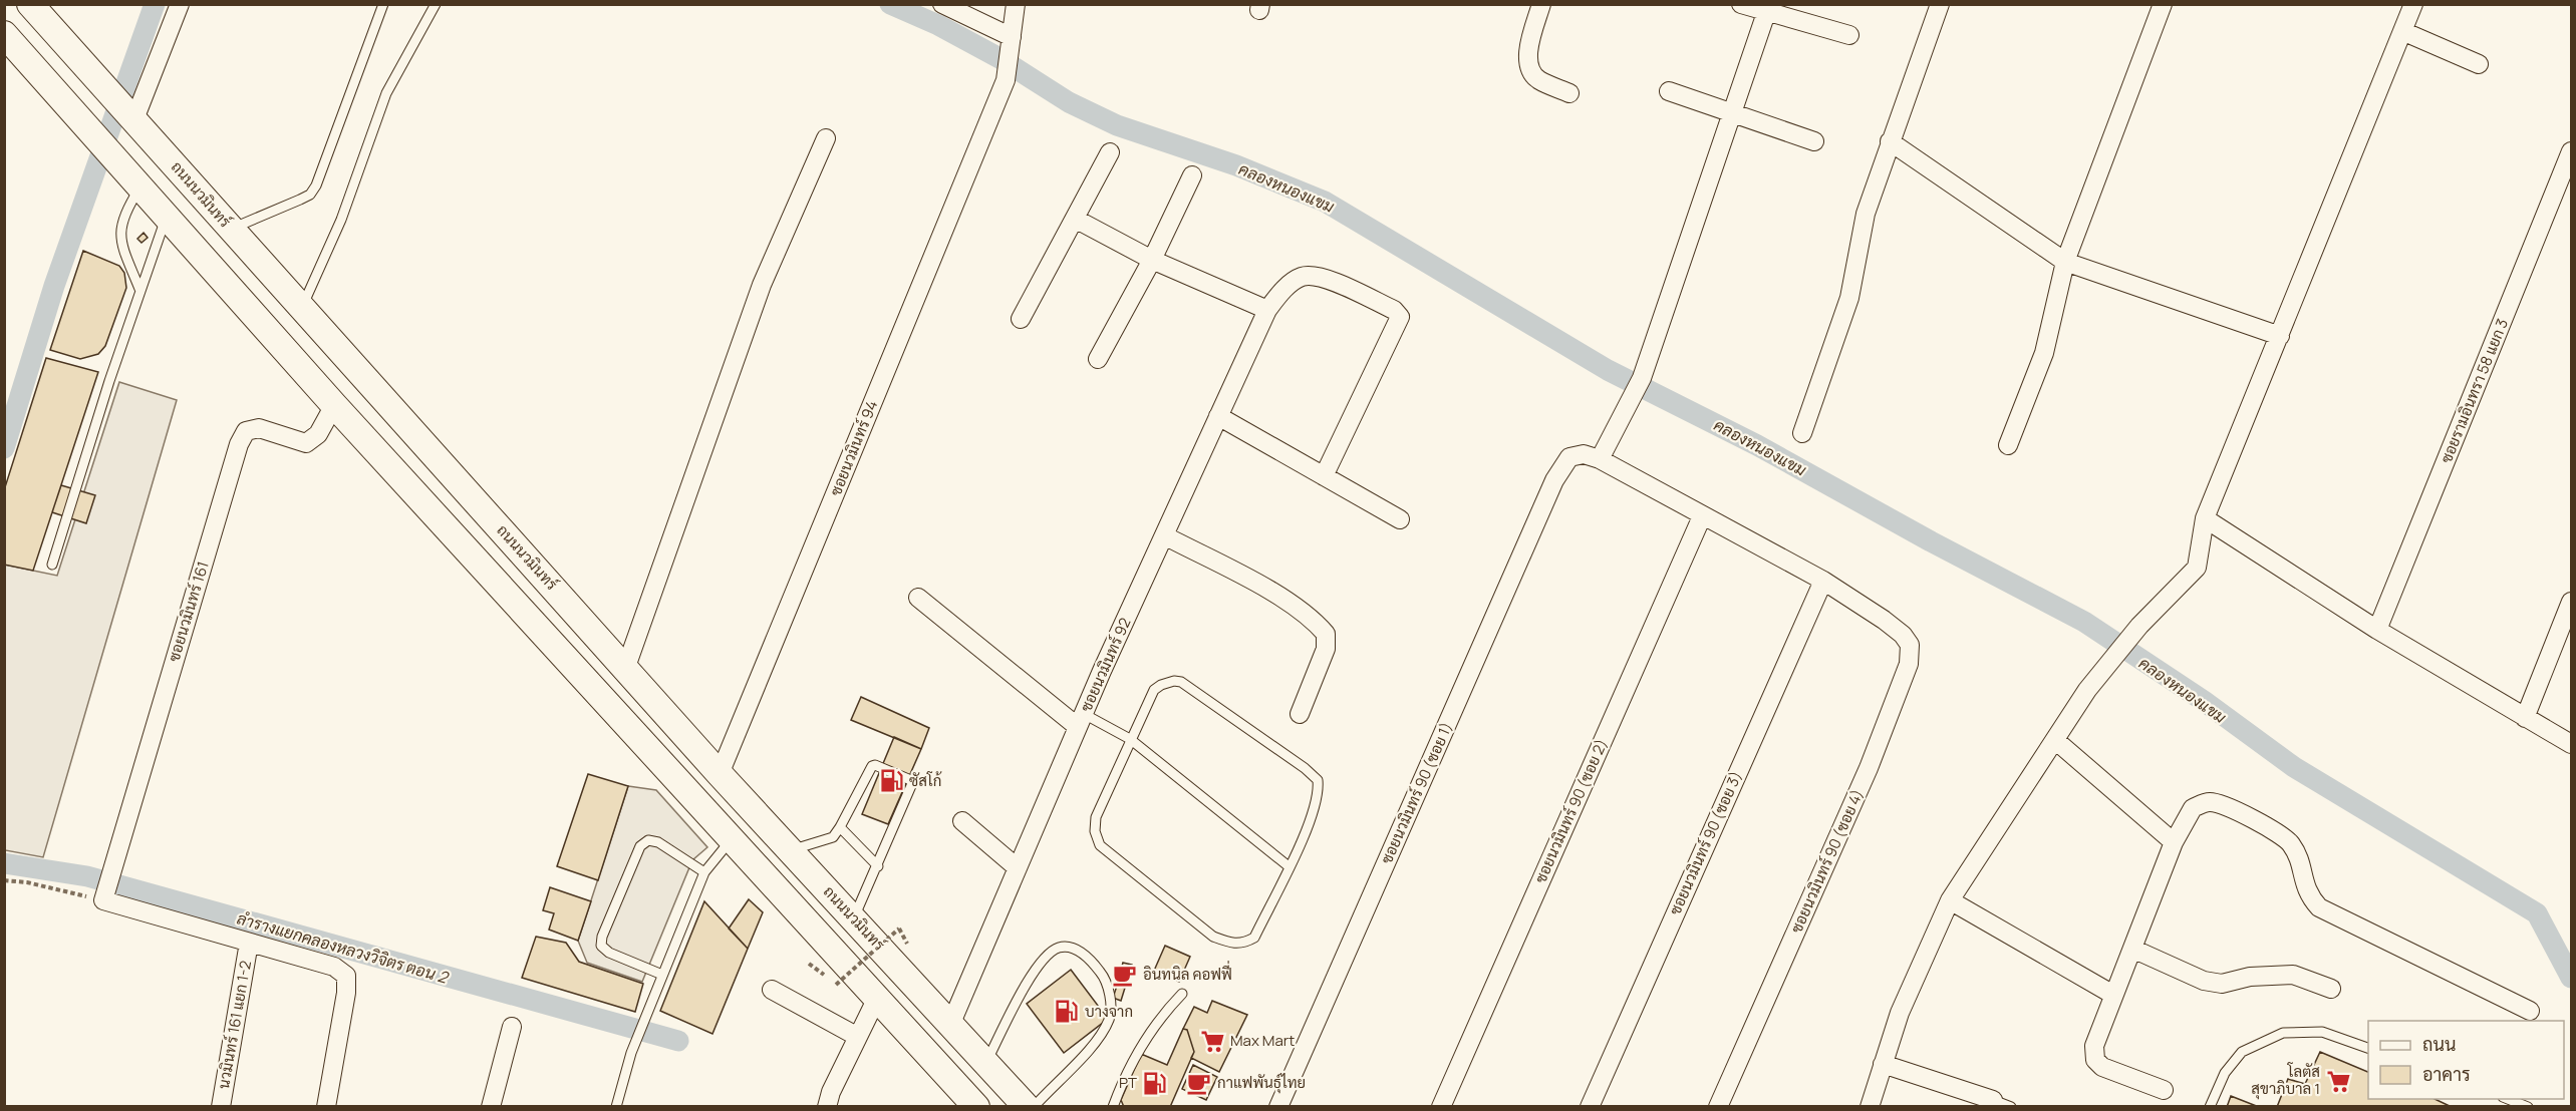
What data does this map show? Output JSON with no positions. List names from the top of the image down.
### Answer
{
  "streets": {
    "main road": ["ถนนนวมินทร์"],
    "street": [
      "ซอยรามอินทรา 58 แยก 3",
      "ซอยนวมินทร์ 94",
      "ซอยนวมินทร์ 161",
      "ซอยนวมินทร์ 92",
      "ซอยนวมินทร์ 90 (ซอย 1)",
      "ซอยนวมินทร์ 90 (ซอย 2)",
      "ซอยนวมินทร์ 90 (ซอย 3)",
      "ซอยนวมินทร์ 90 (ซอย 4)",
      "นวมินทร์ 161 แยก 1-2"
    ]
  },
  "crossings": [
    ["ถนนนวมินทร์", "ซอยนวมินทร์ 94"],
    ["ถนนนวมินทร์", "ซอยนวมินทร์ 92"],
    ["ซอยนวมินทร์ 90 (ซอย 1)", "ซอยนวมินทร์ 90 (ซอย 4)"],
    ["ซอยนวมินทร์ 90 (ซอย 2)", "ซอยนวมินทร์ 90 (ซอย 4)"],
    ["ซอยนวมินทร์ 90 (ซอย 3)", "ซอยนวมินทร์ 90 (ซอย 4)"]
  ],
  "water": ["คลองหนองแขม", "ลำรางแยกคลองหลวงวิจิตร ตอน 2"],
  "places": {
    "fuel station": ["ซัสโก้", "บางจาก", "PT"],
    "cafe": ["อินทนิล คอฟฟี่", "กาแฟพันธุ์ไทย"],
    "supermarket": ["Max Mart", "โลตัส สุขาภิบาล 1"]
  },
  "legend": ["ถนน", "อาคาร"]
}
